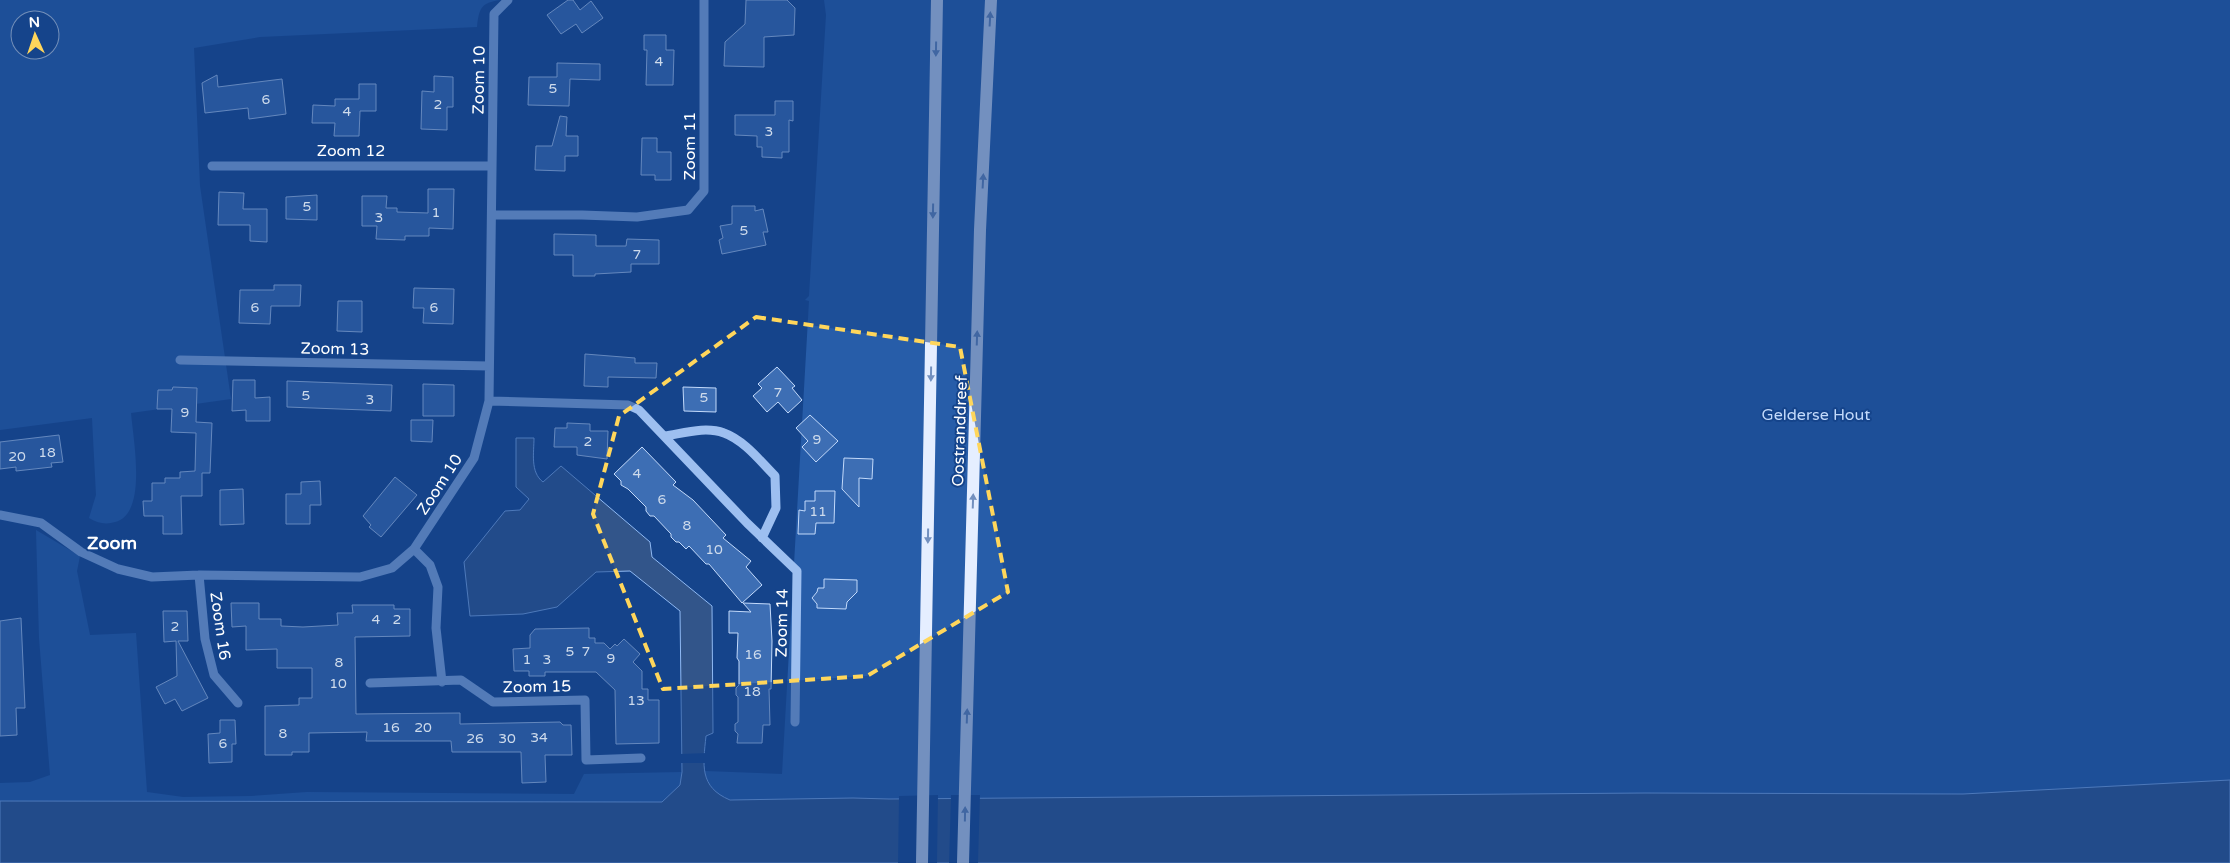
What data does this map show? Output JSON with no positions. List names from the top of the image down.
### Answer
{
  "streets": {
    "main road": ["Oostranddreef"],
    "street": [
      "Zoom 10",
      "Zoom 11",
      "Zoom 12",
      "Zoom 13",
      "Zoom 14",
      "Zoom 16",
      "Zoom 15"
    ]
  },
  "crossings": [
    ["Zoom 10", "Zoom 11"],
    ["Zoom 10", "Zoom 12"],
    ["Zoom 10", "Zoom 13"],
    ["Zoom 10", "Zoom 14"],
    ["Zoom 10", "Zoom 16"]
  ],
  "districts": ["Zoom"],
  "parks": ["Gelderse Hout"],
  "house_numbers": [
    "4",
    "5",
    "6",
    "2",
    "4",
    "3",
    "5",
    "1",
    "3",
    "5",
    "7",
    "6",
    "6",
    "7",
    "5",
    "5",
    "3",
    "9",
    "9",
    "2",
    "18",
    "20",
    "4",
    "6",
    "11",
    "8",
    "10",
    "4",
    "2",
    "2",
    "5",
    "7",
    "16",
    "9",
    "1",
    "3",
    "8",
    "10",
    "18",
    "13",
    "16",
    "20",
    "8",
    "34",
    "26",
    "30",
    "6"
  ],
  "north": "top"
}
